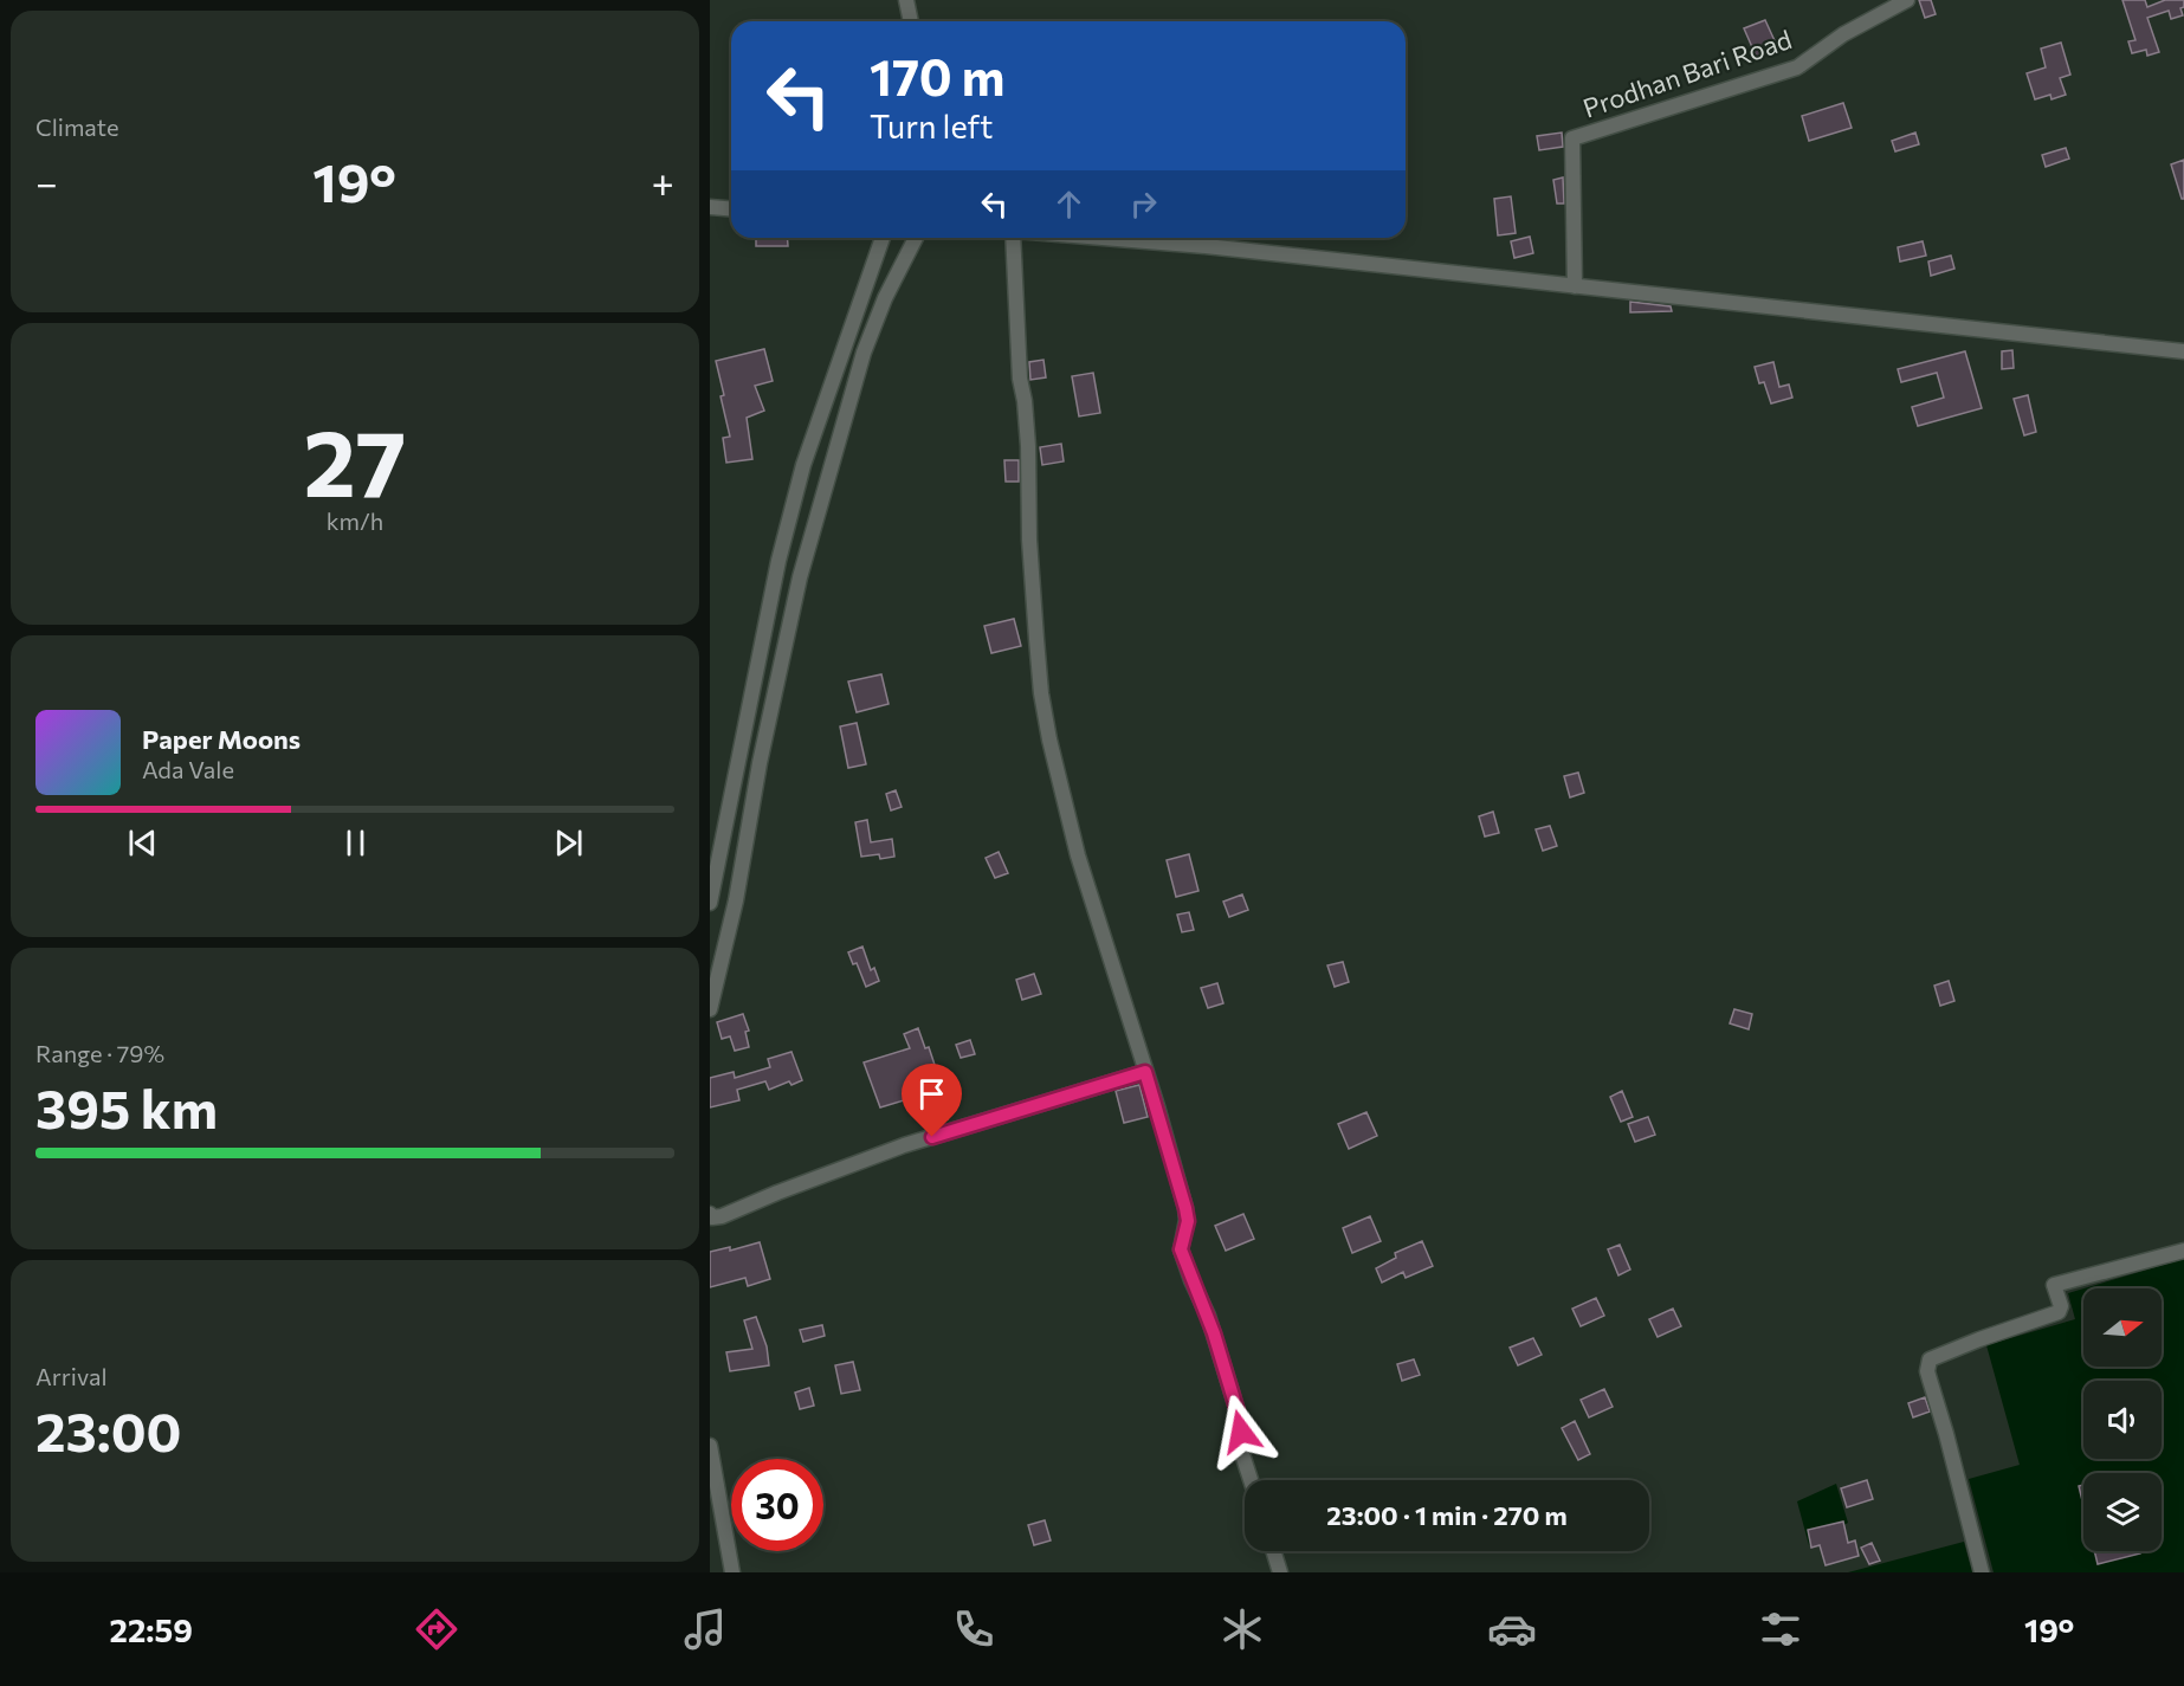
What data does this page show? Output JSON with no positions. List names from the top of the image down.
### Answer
{
  "streets": {
    "street": ["Prodhan Bari Road"]
  },
  "north": "right",
  "page": {
    "tile": [
      "Climate",
      ["27", "km/h"],
      ["Range · 79%", "395 km"],
      ["Arrival", "23:00"]
    ],
    "turn": ["170 m", "Turn left"],
    "heat": ["−", "19°", "+"],
    "song": ["Paper Moons", "Ada Vale"],
    "limit": "30",
    "trip": "23:00 · 1 min · 270 m",
    "tabs": ["22:59", "19°"]
  }
}
